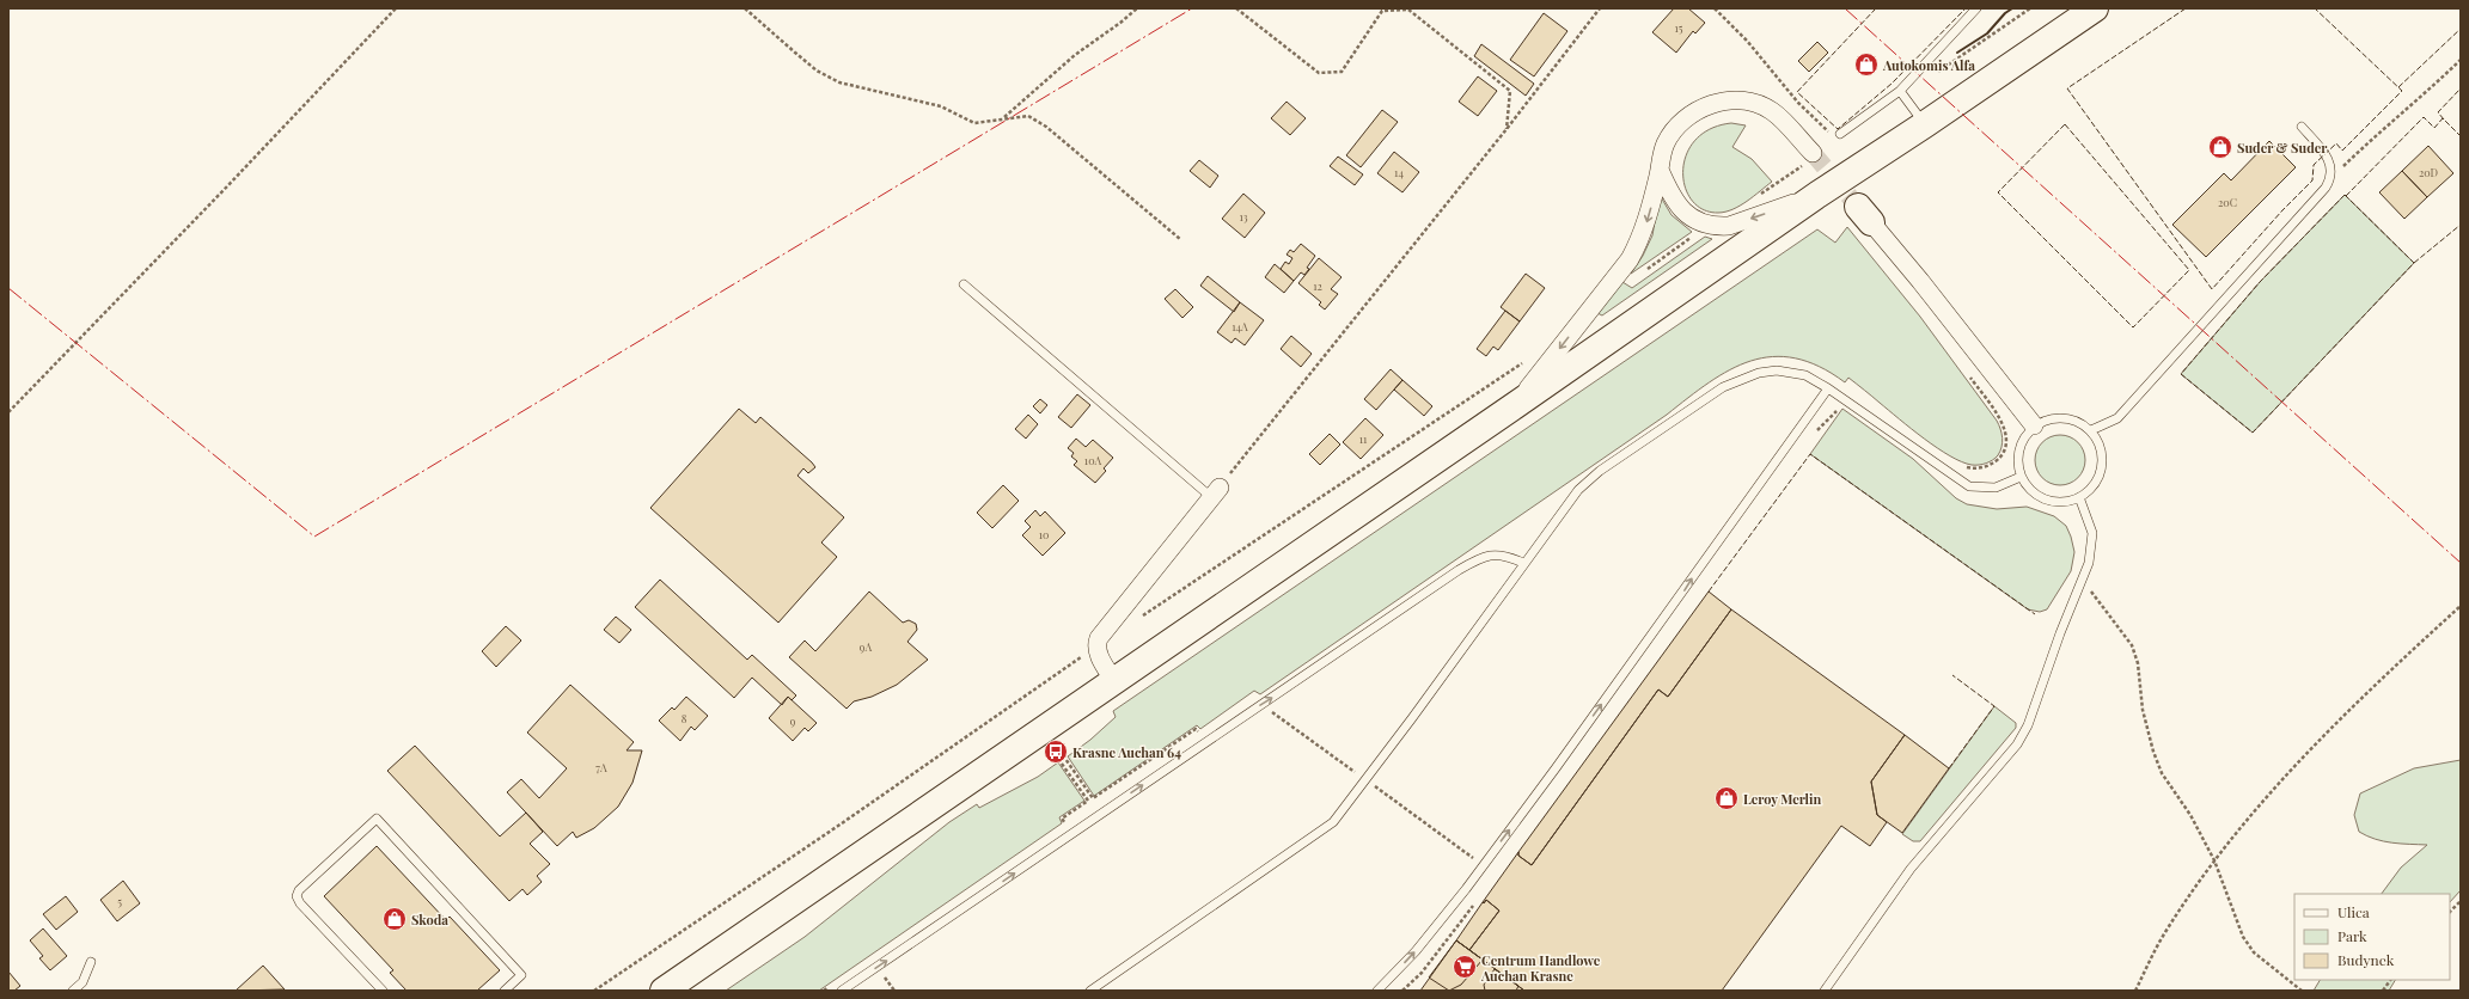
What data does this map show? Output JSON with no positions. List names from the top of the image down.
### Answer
{
  "places": {
    "shop": [
      "Autokomis Alfa",
      "Suder & Suder",
      "Leroy Merlin",
      "Skoda"
    ],
    "bus stop": ["Krasne Auchan 64"],
    "supermarket": ["Centrum Handlowe Auchan Krasne"]
  },
  "house_numbers": [
    "15",
    "14",
    "20D",
    "20C",
    "13",
    "12",
    "14A",
    "11",
    "10A",
    "10",
    "9A",
    "8",
    "9",
    "7A",
    "5"
  ],
  "legend": ["Ulica", "Park", "Budynek"]
}
